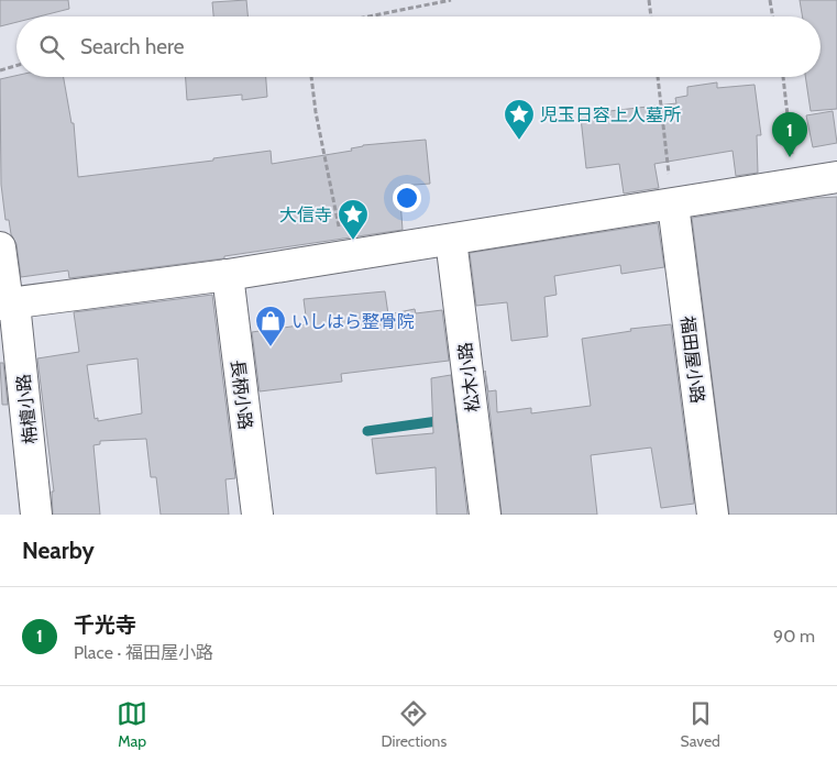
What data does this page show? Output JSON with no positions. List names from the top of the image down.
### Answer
{
  "streets": {
    "street": [
      "福田屋小路",
      "松木小路",
      "長柄小路",
      "栴檀小路"
    ]
  },
  "places": {
    "place": ["児玉日容上人墓所", "大信寺"],
    "shop": ["いしはら整骨院"]
  },
  "page": {
    "search": "Search here",
    "pins": "1",
    "heading": "Nearby",
    "list": [
      {
        "mark": "1",
        "name": "千光寺",
        "note": "Place · 福田屋小路",
        "value": "90 m"
      }
    ],
    "nav": ["Map", "Directions", "Saved"]
  }
}
